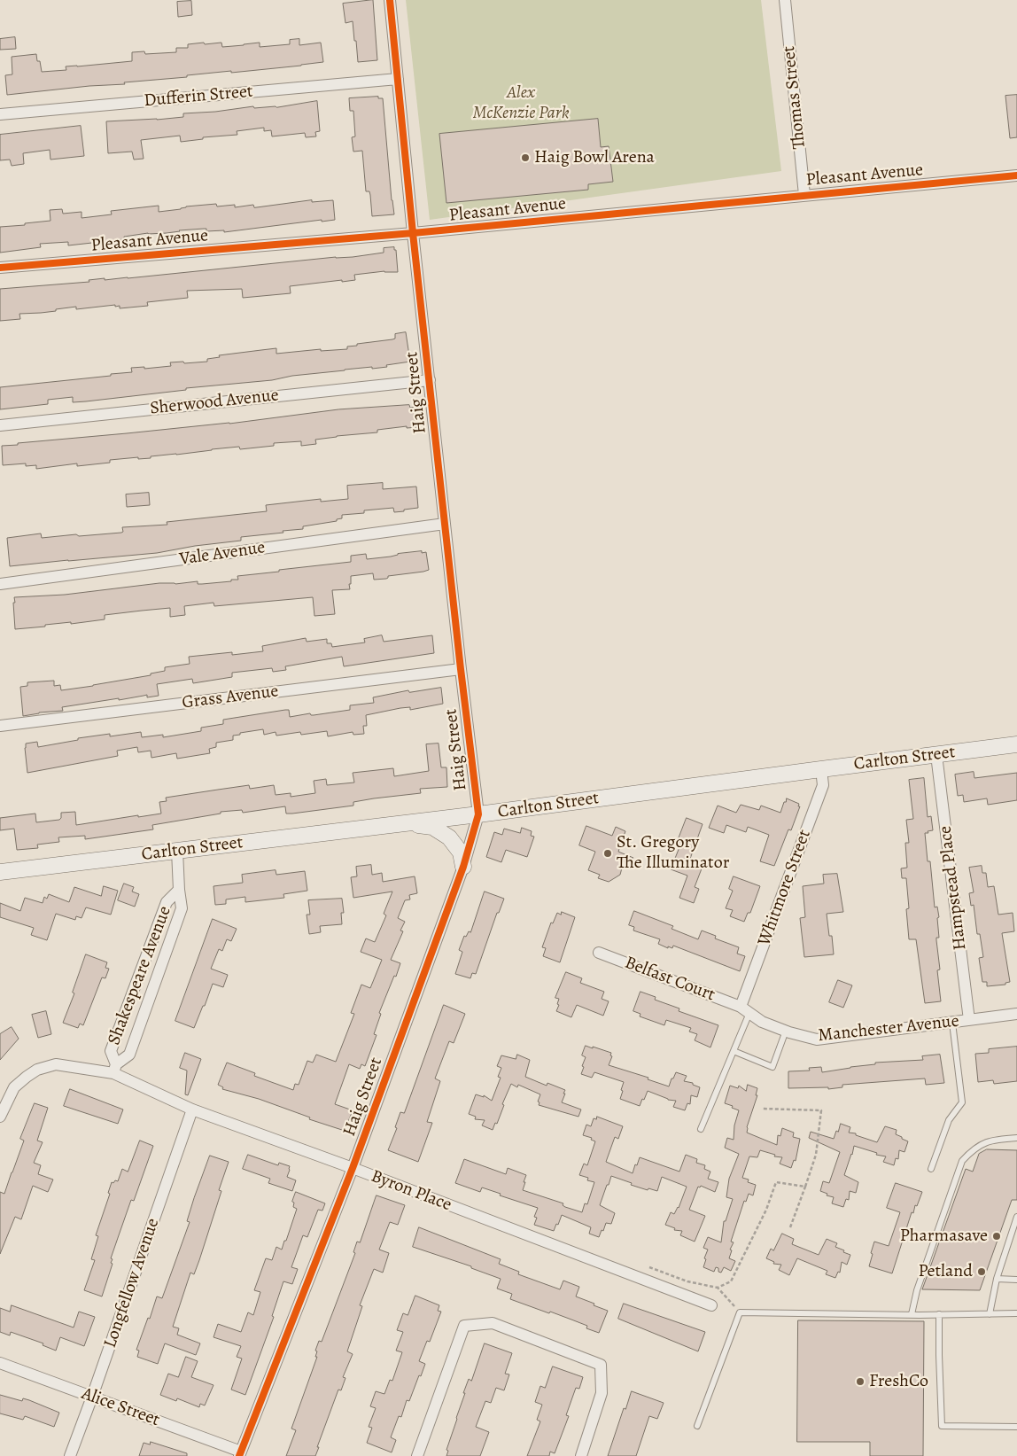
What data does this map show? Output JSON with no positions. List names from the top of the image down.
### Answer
{
  "streets": {
    "main road": ["Carlton Street"],
    "street": [
      "Dufferin Street",
      "Thomas Street",
      "Pleasant Avenue",
      "Haig Street",
      "Sherwood Avenue",
      "Vale Avenue",
      "Grass Avenue",
      "Whitmore Street",
      "Hampstead Place",
      "Shakespeare Avenue",
      "Belfast Court",
      "Manchester Avenue",
      "Byron Place",
      "Longfellow Avenue",
      "Alice Street"
    ]
  },
  "crossings": [
    ["Dufferin Street", "Haig Street"],
    ["Thomas Street", "Pleasant Avenue"],
    ["Pleasant Avenue", "Haig Street"],
    ["Haig Street", "Sherwood Avenue"],
    ["Haig Street", "Vale Avenue"],
    ["Haig Street", "Grass Avenue"],
    ["Haig Street", "Carlton Street"],
    ["Haig Street", "Byron Place"],
    ["Haig Street", "Alice Street"],
    ["Carlton Street", "Whitmore Street"],
    ["Carlton Street", "Hampstead Place"],
    ["Carlton Street", "Shakespeare Avenue"],
    ["Whitmore Street", "Belfast Court"],
    ["Whitmore Street", "Manchester Avenue"],
    ["Hampstead Place", "Manchester Avenue"],
    ["Shakespeare Avenue", "Byron Place"],
    ["Belfast Court", "Manchester Avenue"],
    ["Byron Place", "Longfellow Avenue"],
    ["Longfellow Avenue", "Alice Street"]
  ],
  "parks": ["Alex McKenzie Park"],
  "places": [
    "Haig Bowl Arena",
    "St. Gregory The Illuminator",
    "Pharmasave",
    "Petland",
    "FreshCo"
  ]
}
